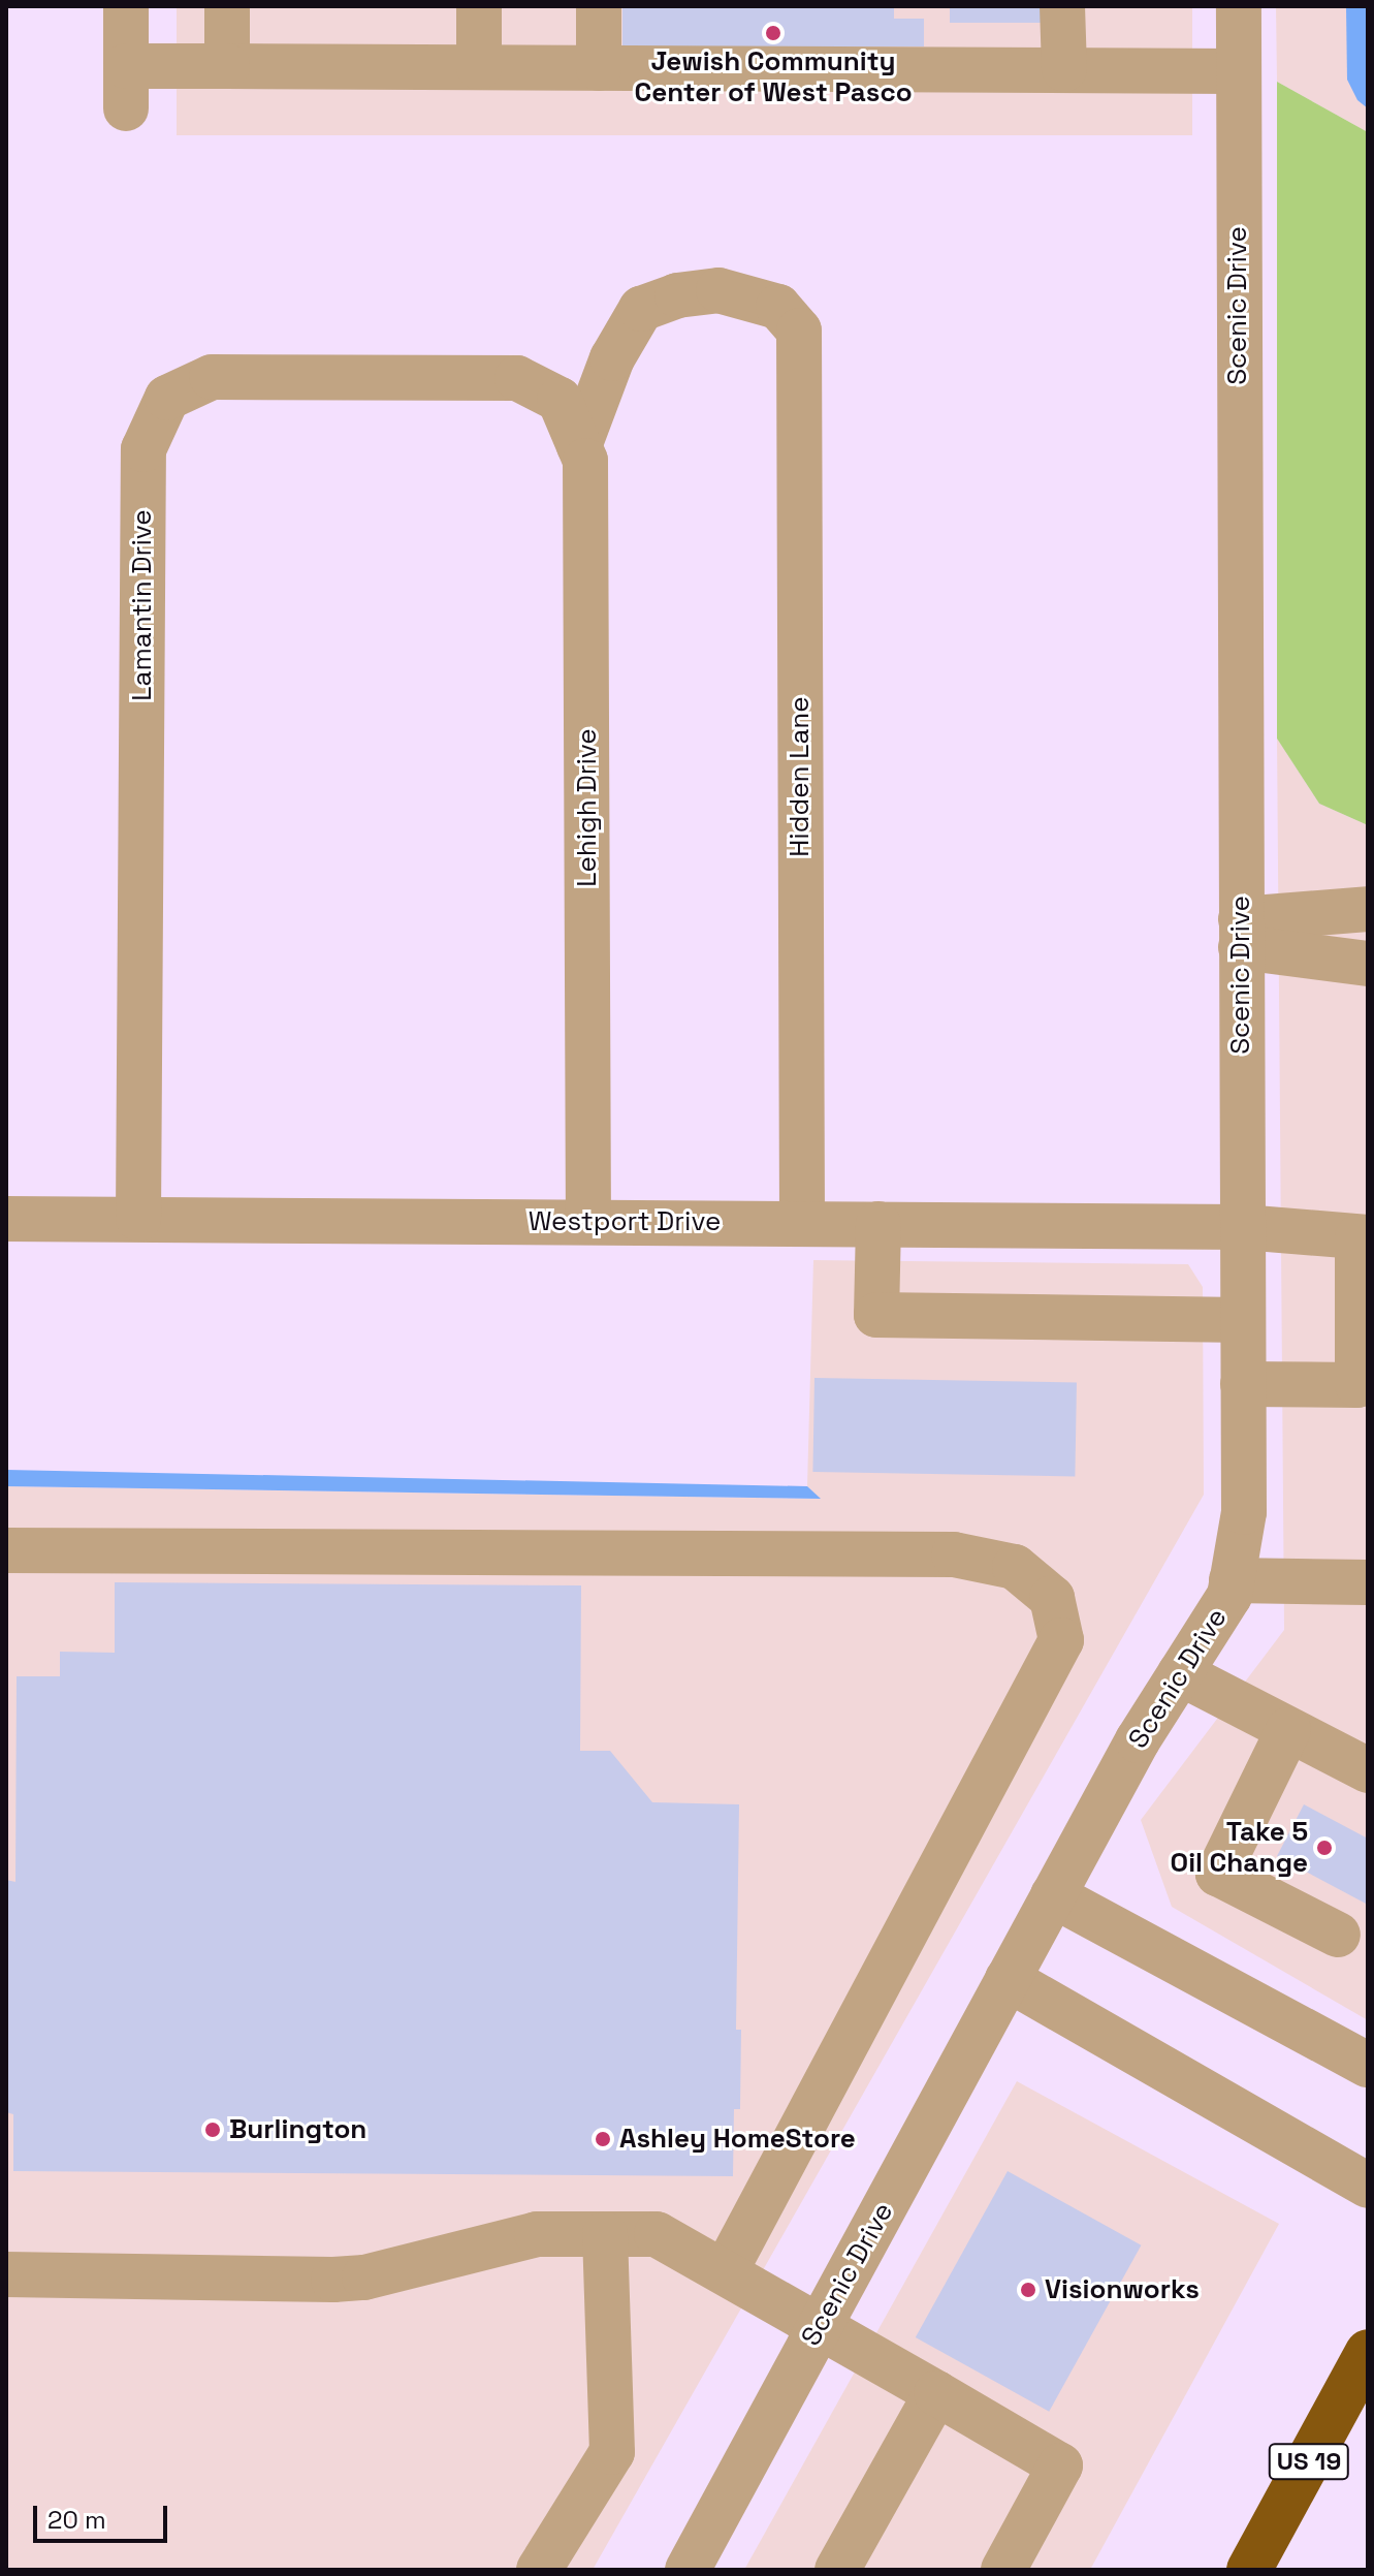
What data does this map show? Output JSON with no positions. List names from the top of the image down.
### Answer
{
  "streets": {
    "highway": ["US 19"],
    "street": [
      "Scenic Drive",
      "Lamantin Drive",
      "Hidden Lane",
      "Lehigh Drive",
      "Westport Drive"
    ]
  },
  "crossings": [
    ["Scenic Drive", "Westport Drive"],
    ["Lamantin Drive", "Lehigh Drive"],
    ["Lamantin Drive", "Westport Drive"],
    ["Hidden Lane", "Lehigh Drive"],
    ["Hidden Lane", "Westport Drive"],
    ["Lehigh Drive", "Westport Drive"]
  ],
  "places": [
    "Jewish Community Center of West Pasco",
    "Take 5 Oil Change",
    "Burlington",
    "Ashley HomeStore",
    "Visionworks"
  ],
  "scale_bar": "20 m"
}
